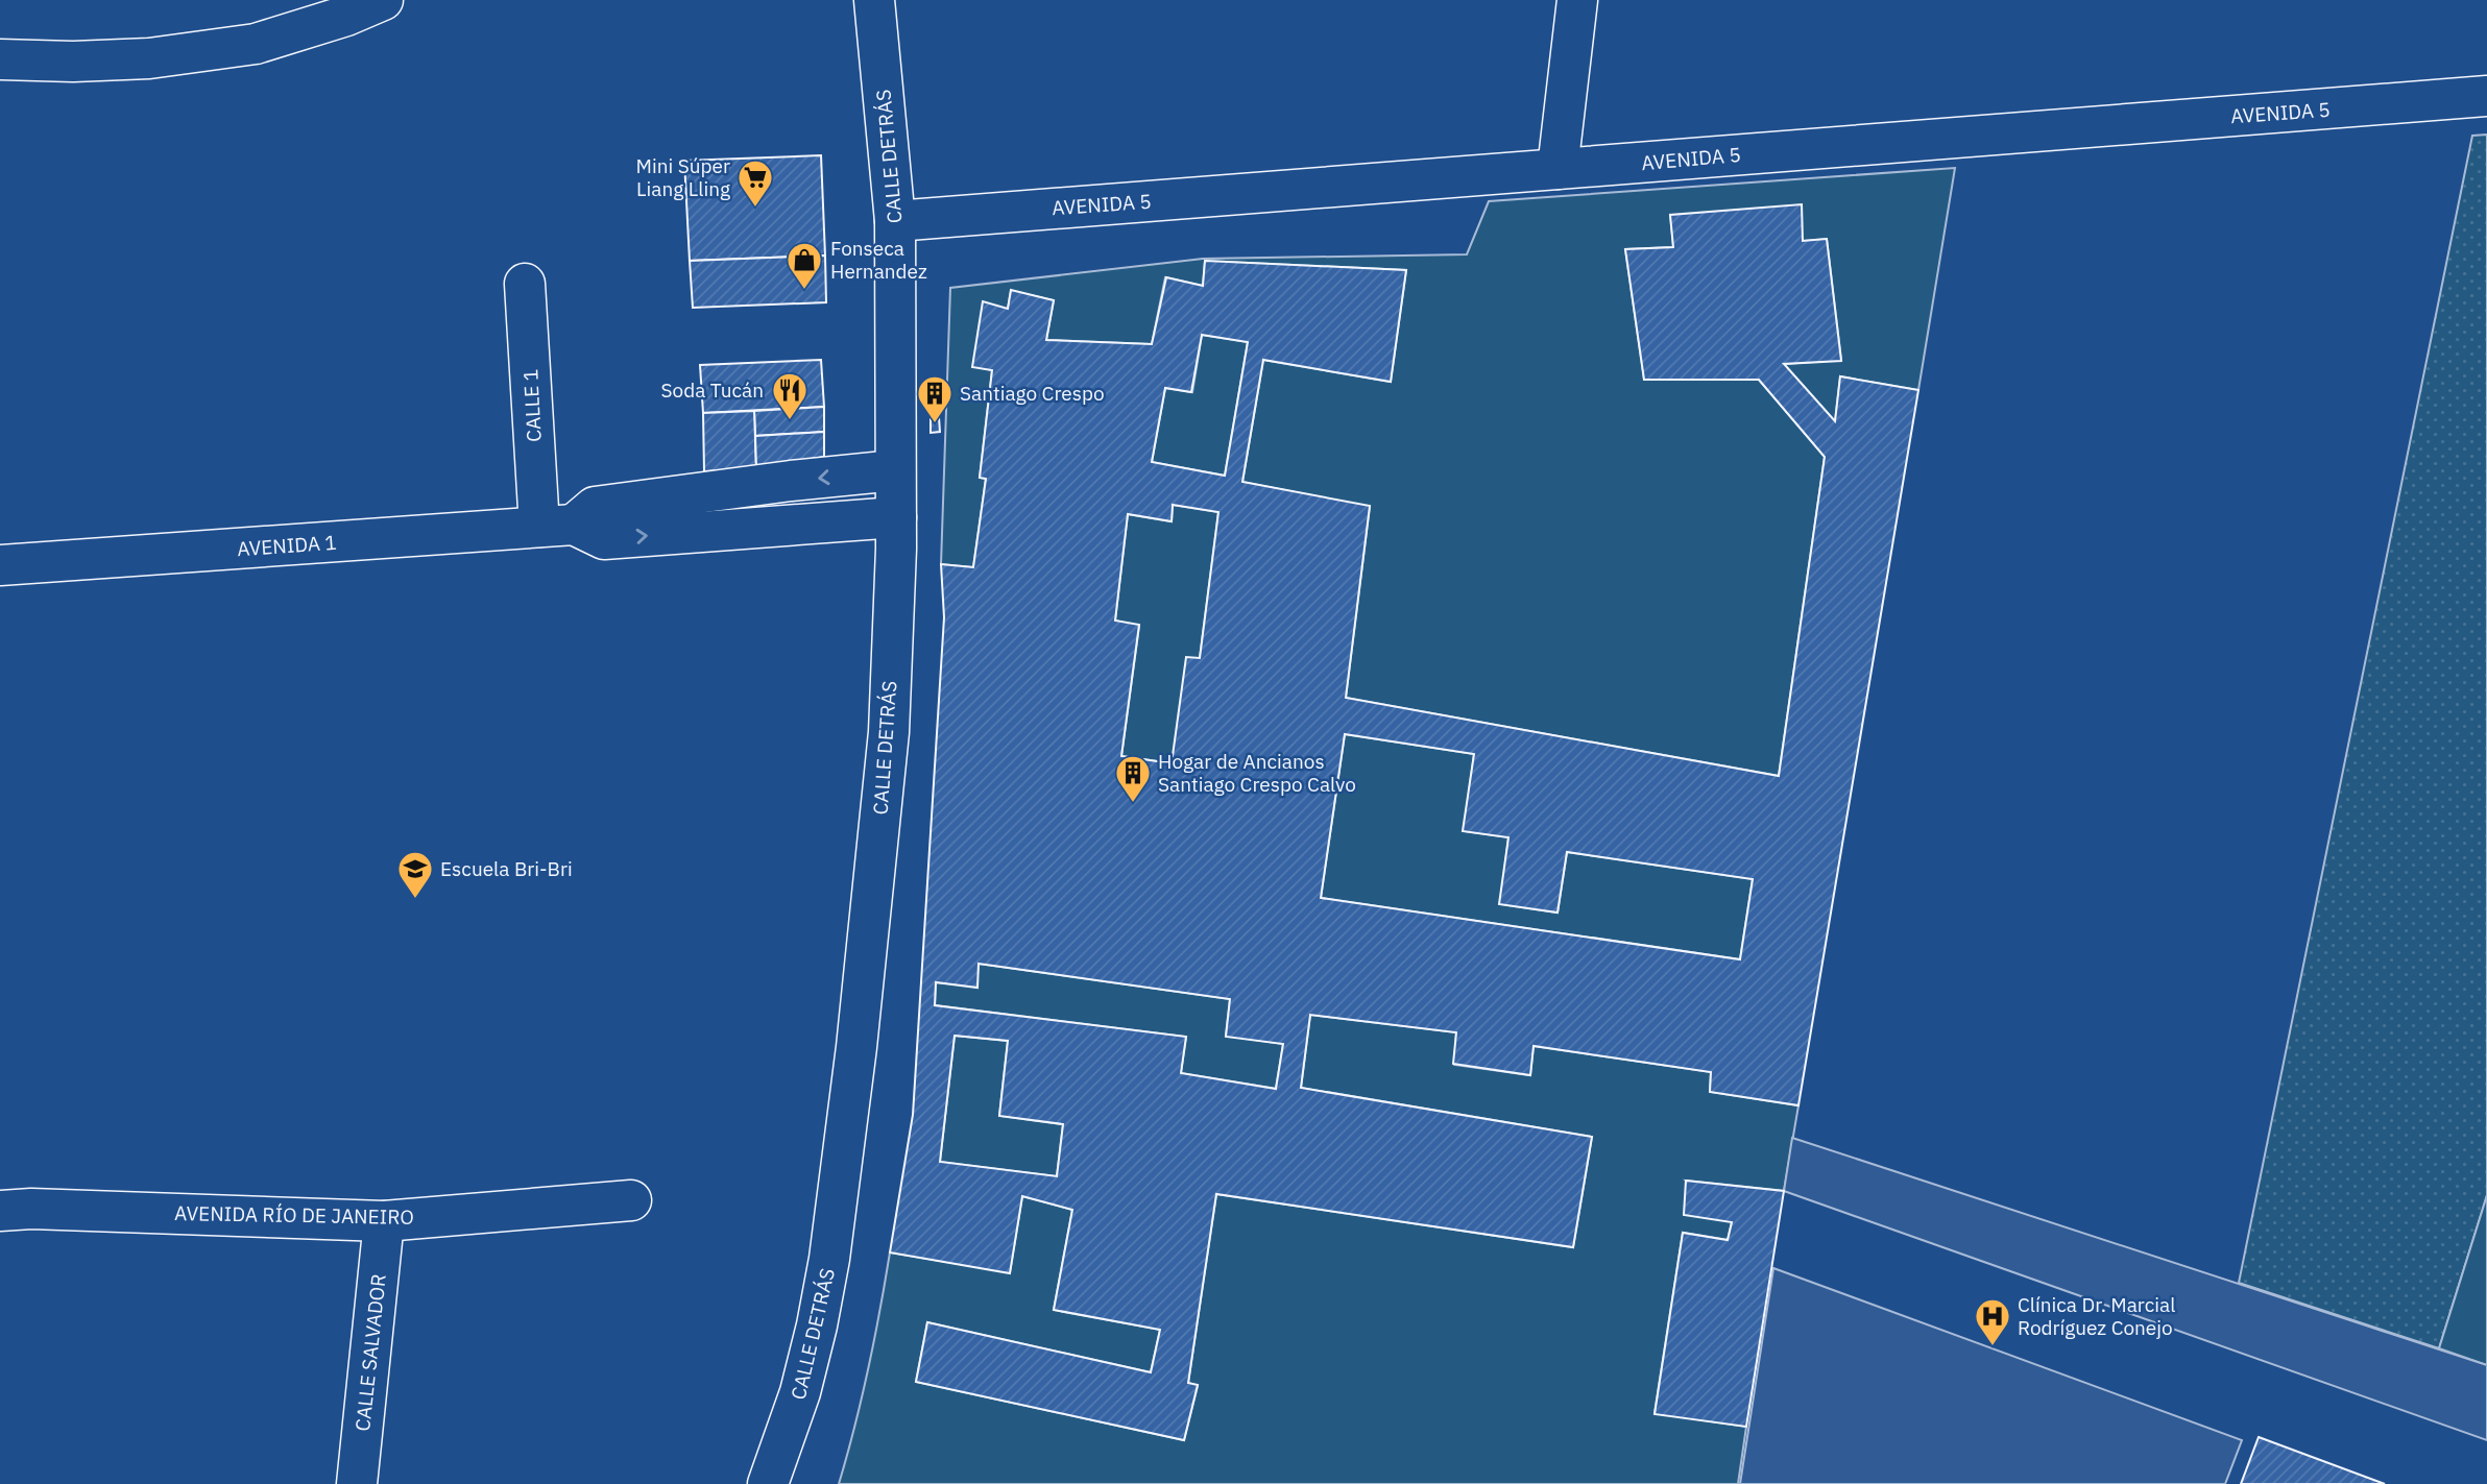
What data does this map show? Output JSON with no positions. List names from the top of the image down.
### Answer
{
  "streets": {
    "street": [
      "AVENIDA 5",
      "CALLE DETRÁS",
      "CALLE 1",
      "AVENIDA 1",
      "AVENIDA RÍO DE JANEIRO",
      "CALLE SALVADOR"
    ]
  },
  "crossings": [
    ["AVENIDA 5", "CALLE DETRÁS"],
    ["CALLE DETRÁS", "AVENIDA 1"],
    ["CALLE 1", "AVENIDA 1"],
    ["AVENIDA RÍO DE JANEIRO", "CALLE SALVADOR"]
  ],
  "places": {
    "supermarket": ["Mini Súper Liang Lling"],
    "shop": ["Fonseca Hernandez"],
    "restaurant": ["Soda Tucán"],
    "building": ["Santiago Crespo", "Hogar de Ancianos Santiago Crespo Calvo"],
    "school or university": ["Escuela Bri-Bri"],
    "hospital": ["Clínica Dr. Marcial Rodríguez Conejo"]
  }
}
